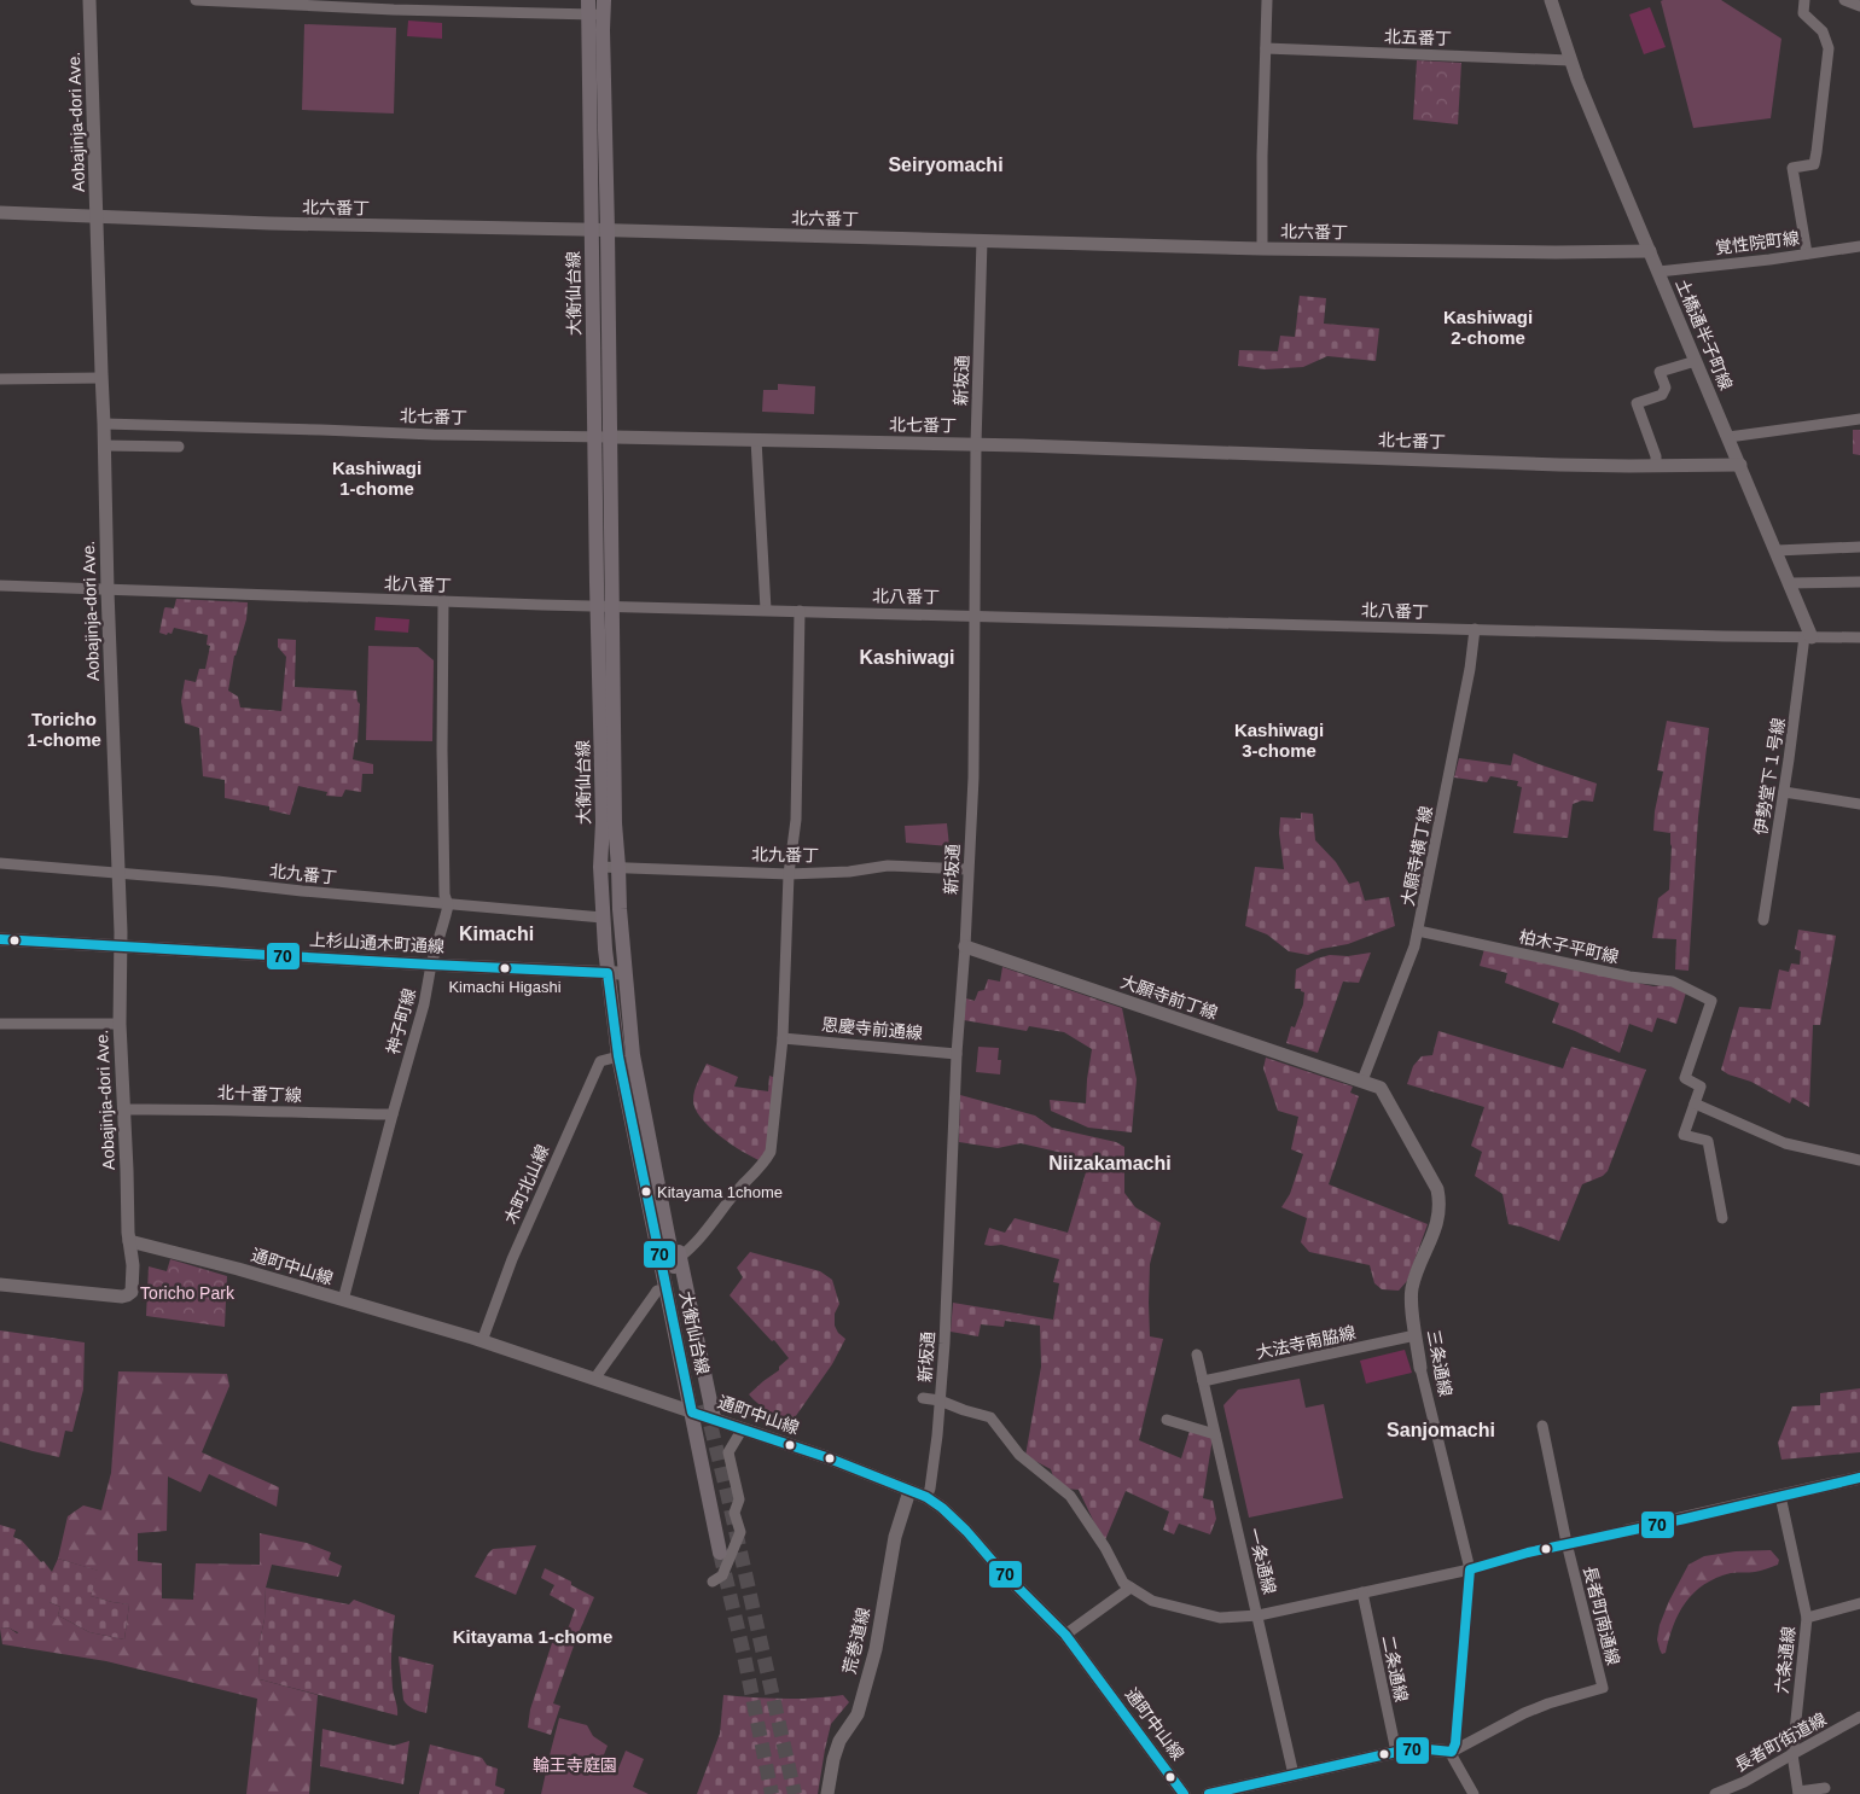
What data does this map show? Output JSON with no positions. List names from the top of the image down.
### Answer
{
  "streets": {
    "main road": ["大衡仙台線"],
    "street": [
      "北五番丁",
      "Aobajinja-dori Ave.",
      "北六番丁",
      "覚性院町線",
      "土橋通半子町線",
      "新坂通",
      "北七番丁",
      "北八番丁",
      "伊勢堂下１号線",
      "北九番丁",
      "大願寺横丁線",
      "上杉山通木町通線",
      "柏木子平町線",
      "大願寺前丁線",
      "神子町線",
      "恩慶寺前通線",
      "北十番丁線",
      "木町北山線",
      "通町中山線",
      "大法寺南脇線",
      "三条通線",
      "一条通線",
      "長者町南通線",
      "荒巻道線",
      "六条通線",
      "二条通線",
      "長者町街道線"
    ]
  },
  "crossings": [
    ["北五番丁", "土橋通半子町線"],
    ["Aobajinja-dori Ave.", "北六番丁"],
    ["Aobajinja-dori Ave.", "北七番丁"],
    ["Aobajinja-dori Ave.", "北八番丁"],
    ["Aobajinja-dori Ave.", "北九番丁"],
    ["Aobajinja-dori Ave.", "上杉山通木町通線"],
    ["Aobajinja-dori Ave.", "北十番丁線"],
    ["Aobajinja-dori Ave.", "通町中山線"],
    ["北六番丁", "大衡仙台線"],
    ["北六番丁", "土橋通半子町線"],
    ["北六番丁", "新坂通"],
    ["覚性院町線", "土橋通半子町線"],
    ["大衡仙台線", "北七番丁"],
    ["大衡仙台線", "北八番丁"],
    ["大衡仙台線", "北九番丁"],
    ["大衡仙台線", "上杉山通木町通線"],
    ["大衡仙台線", "木町北山線"],
    ["大衡仙台線", "通町中山線"],
    ["土橋通半子町線", "北七番丁"],
    ["土橋通半子町線", "北八番丁"],
    ["土橋通半子町線", "伊勢堂下１号線"],
    ["新坂通", "北七番丁"],
    ["新坂通", "北八番丁"],
    ["新坂通", "北九番丁"],
    ["新坂通", "大願寺前丁線"],
    ["新坂通", "恩慶寺前通線"],
    ["新坂通", "通町中山線"],
    ["北八番丁", "伊勢堂下１号線"],
    ["北八番丁", "大願寺横丁線"],
    ["北八番丁", "神子町線"],
    ["北九番丁", "神子町線"],
    ["大願寺横丁線", "柏木子平町線"],
    ["大願寺横丁線", "大願寺前丁線"],
    ["大願寺横丁線", "三条通線"],
    ["上杉山通木町通線", "神子町線"],
    ["大願寺前丁線", "三条通線"],
    ["神子町線", "北十番丁線"],
    ["神子町線", "通町中山線"],
    ["木町北山線", "通町中山線"],
    ["通町中山線", "荒巻道線"],
    ["大法寺南脇線", "三条通線"],
    ["大法寺南脇線", "一条通線"],
    ["三条通線", "長者町南通線"],
    ["六条通線", "長者町街道線"]
  ],
  "districts": [
    "Seiryomachi",
    "Kashiwagi 2-chome",
    "Kashiwagi 1-chome",
    "Kashiwagi",
    "Toricho 1-chome",
    "Kashiwagi 3-chome",
    "Kimachi",
    "Niizakamachi",
    "Sanjomachi",
    "Kitayama 1-chome"
  ],
  "parks": ["Toricho Park", "輪王寺庭園"],
  "places": ["Kimachi Higashi", "Kitayama 1chome"],
  "lines": ["transit line 70"]
}
